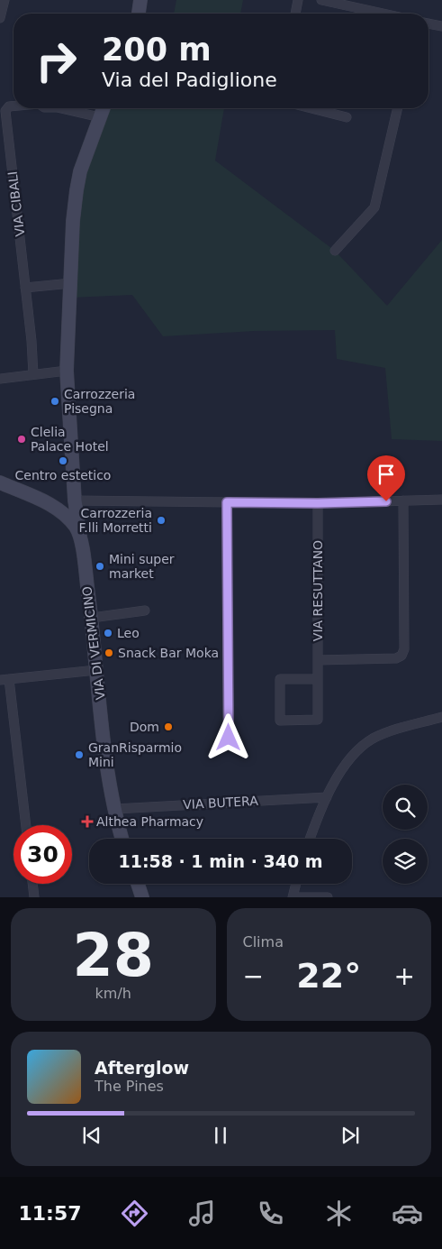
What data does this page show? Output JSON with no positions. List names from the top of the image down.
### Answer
{
  "streets": {
    "street": [
      "VIA CIBALI",
      "VIA RESUTTANO",
      "VIA DI VERMICINO",
      "VIA BUTERA"
    ]
  },
  "crossings": [
    ["VIA DI VERMICINO", "VIA BUTERA"]
  ],
  "places": {
    "other": [
      "Carrozzeria Pisegna",
      "Clelia Palace Hotel",
      "Centro estetico",
      "Carrozzeria F.lli Morretti",
      "Mini super market",
      "Leo",
      "Snack Bar Moka",
      "Dom",
      "GranRisparmio Mini"
    ],
    "health": ["Althea Pharmacy"]
  },
  "page": {
    "turn": ["200 m", "Via del Padiglione"],
    "limit": "30",
    "trip": "11:58 · 1 min · 340 m",
    "tile": [
      ["28", "km/h"],
      "Clima"
    ],
    "heat": ["−", "22°", "+"],
    "song": ["Afterglow", "The Pines"],
    "tabs": "11:57"
  }
}
